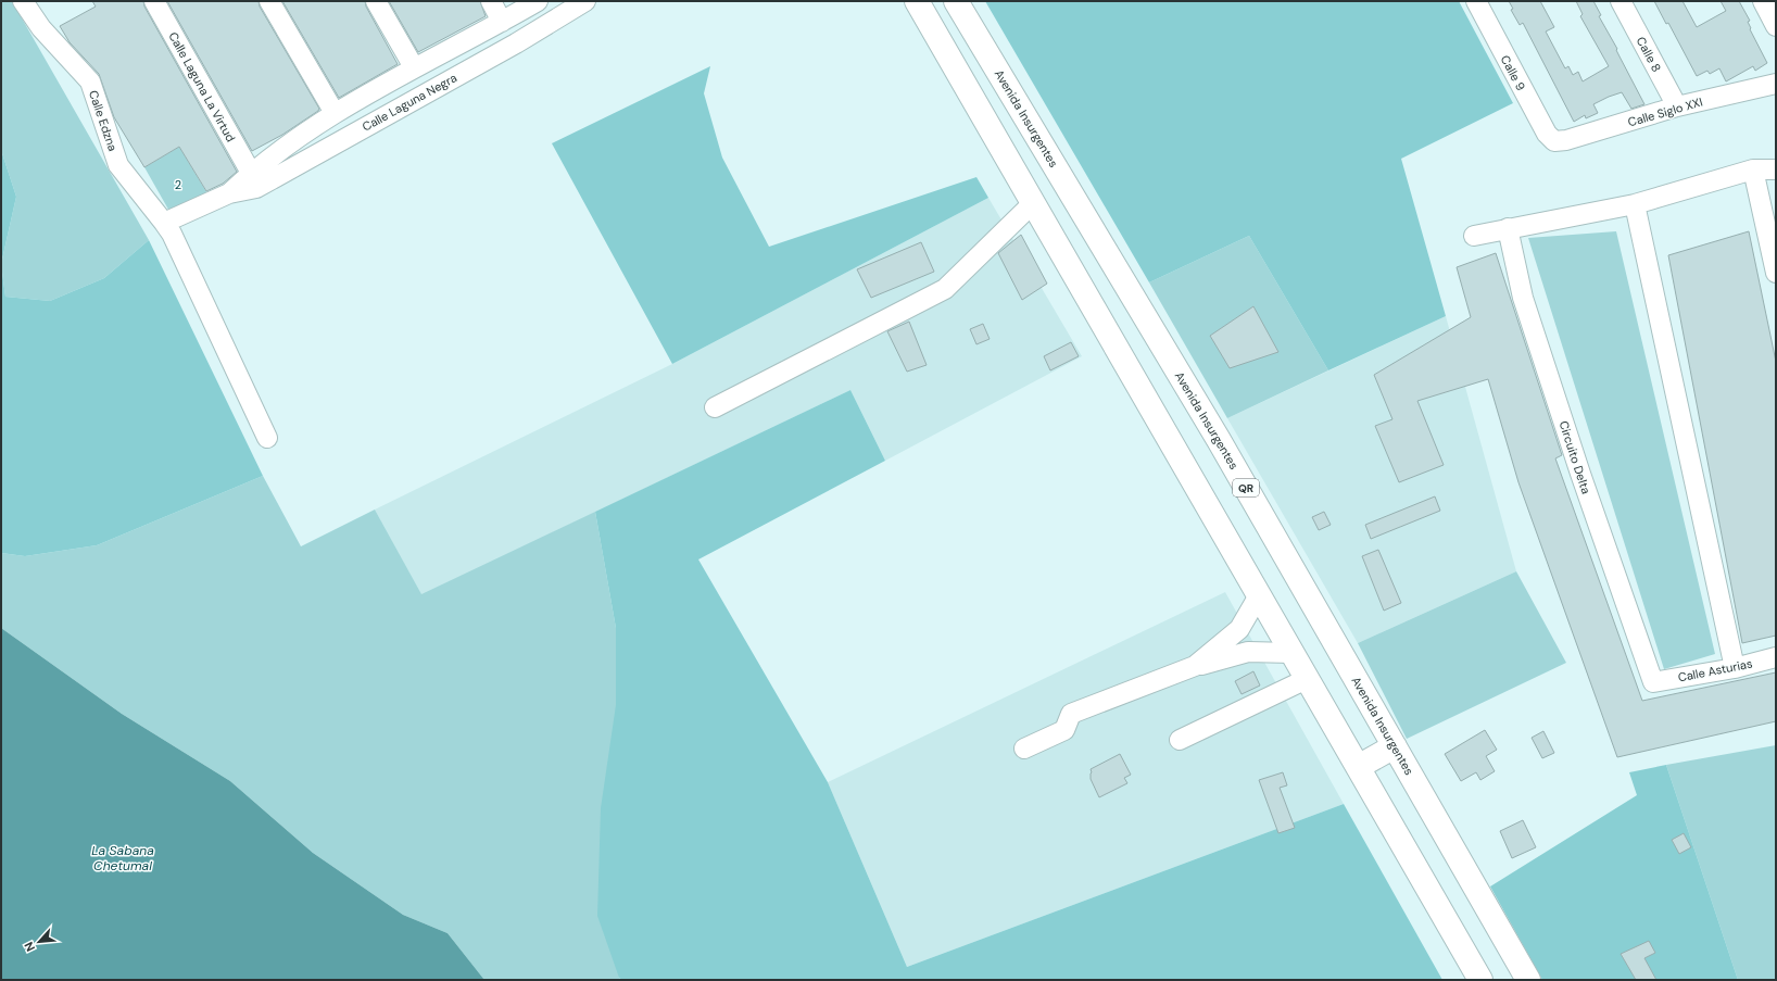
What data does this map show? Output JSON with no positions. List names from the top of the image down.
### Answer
{
  "streets": {
    "main road": ["Avenida Insurgentes", "QR"],
    "street": [
      "Calle 8",
      "Calle 9",
      "Calle Laguna La Virtud",
      "Calle Laguna Negra",
      "Calle Siglo XXI",
      "Calle Edzna",
      "Circuito Delta",
      "Calle Asturias"
    ]
  },
  "crossings": [
    ["Calle 8", "Calle Siglo XXI"],
    ["Calle 9", "Calle Siglo XXI"],
    ["Calle Laguna La Virtud", "Calle Laguna Negra"],
    ["Calle Laguna Negra", "Calle Edzna"],
    ["Circuito Delta", "Calle Asturias"]
  ],
  "water": ["La Sabana Chetumal"],
  "parks": ["2"],
  "north": "bottom left"
}
